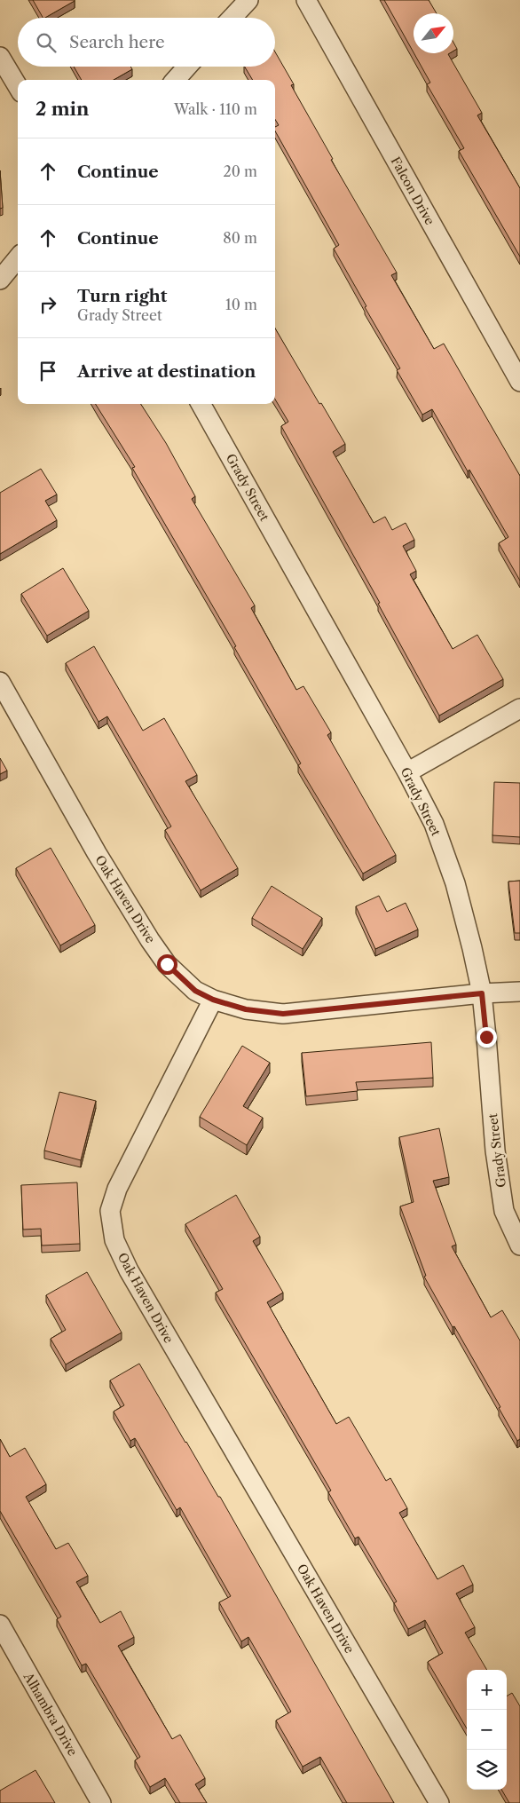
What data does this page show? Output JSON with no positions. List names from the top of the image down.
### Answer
{
  "streets": {
    "street": [
      "Falcon Drive",
      "Grady Street",
      "Oak Haven Drive",
      "Alhambra Drive"
    ]
  },
  "north": "top right",
  "page": {
    "search": "Search here",
    "heading": ["2 min", "Walk · 110 m"],
    "list": [
      ["Continue", "20 m"],
      ["Continue", "80 m"],
      ["Turn right", "Grady Street", "10 m"],
      "Arrive at destination"
    ],
    "map_buttons": ["+", "−"]
  }
}
